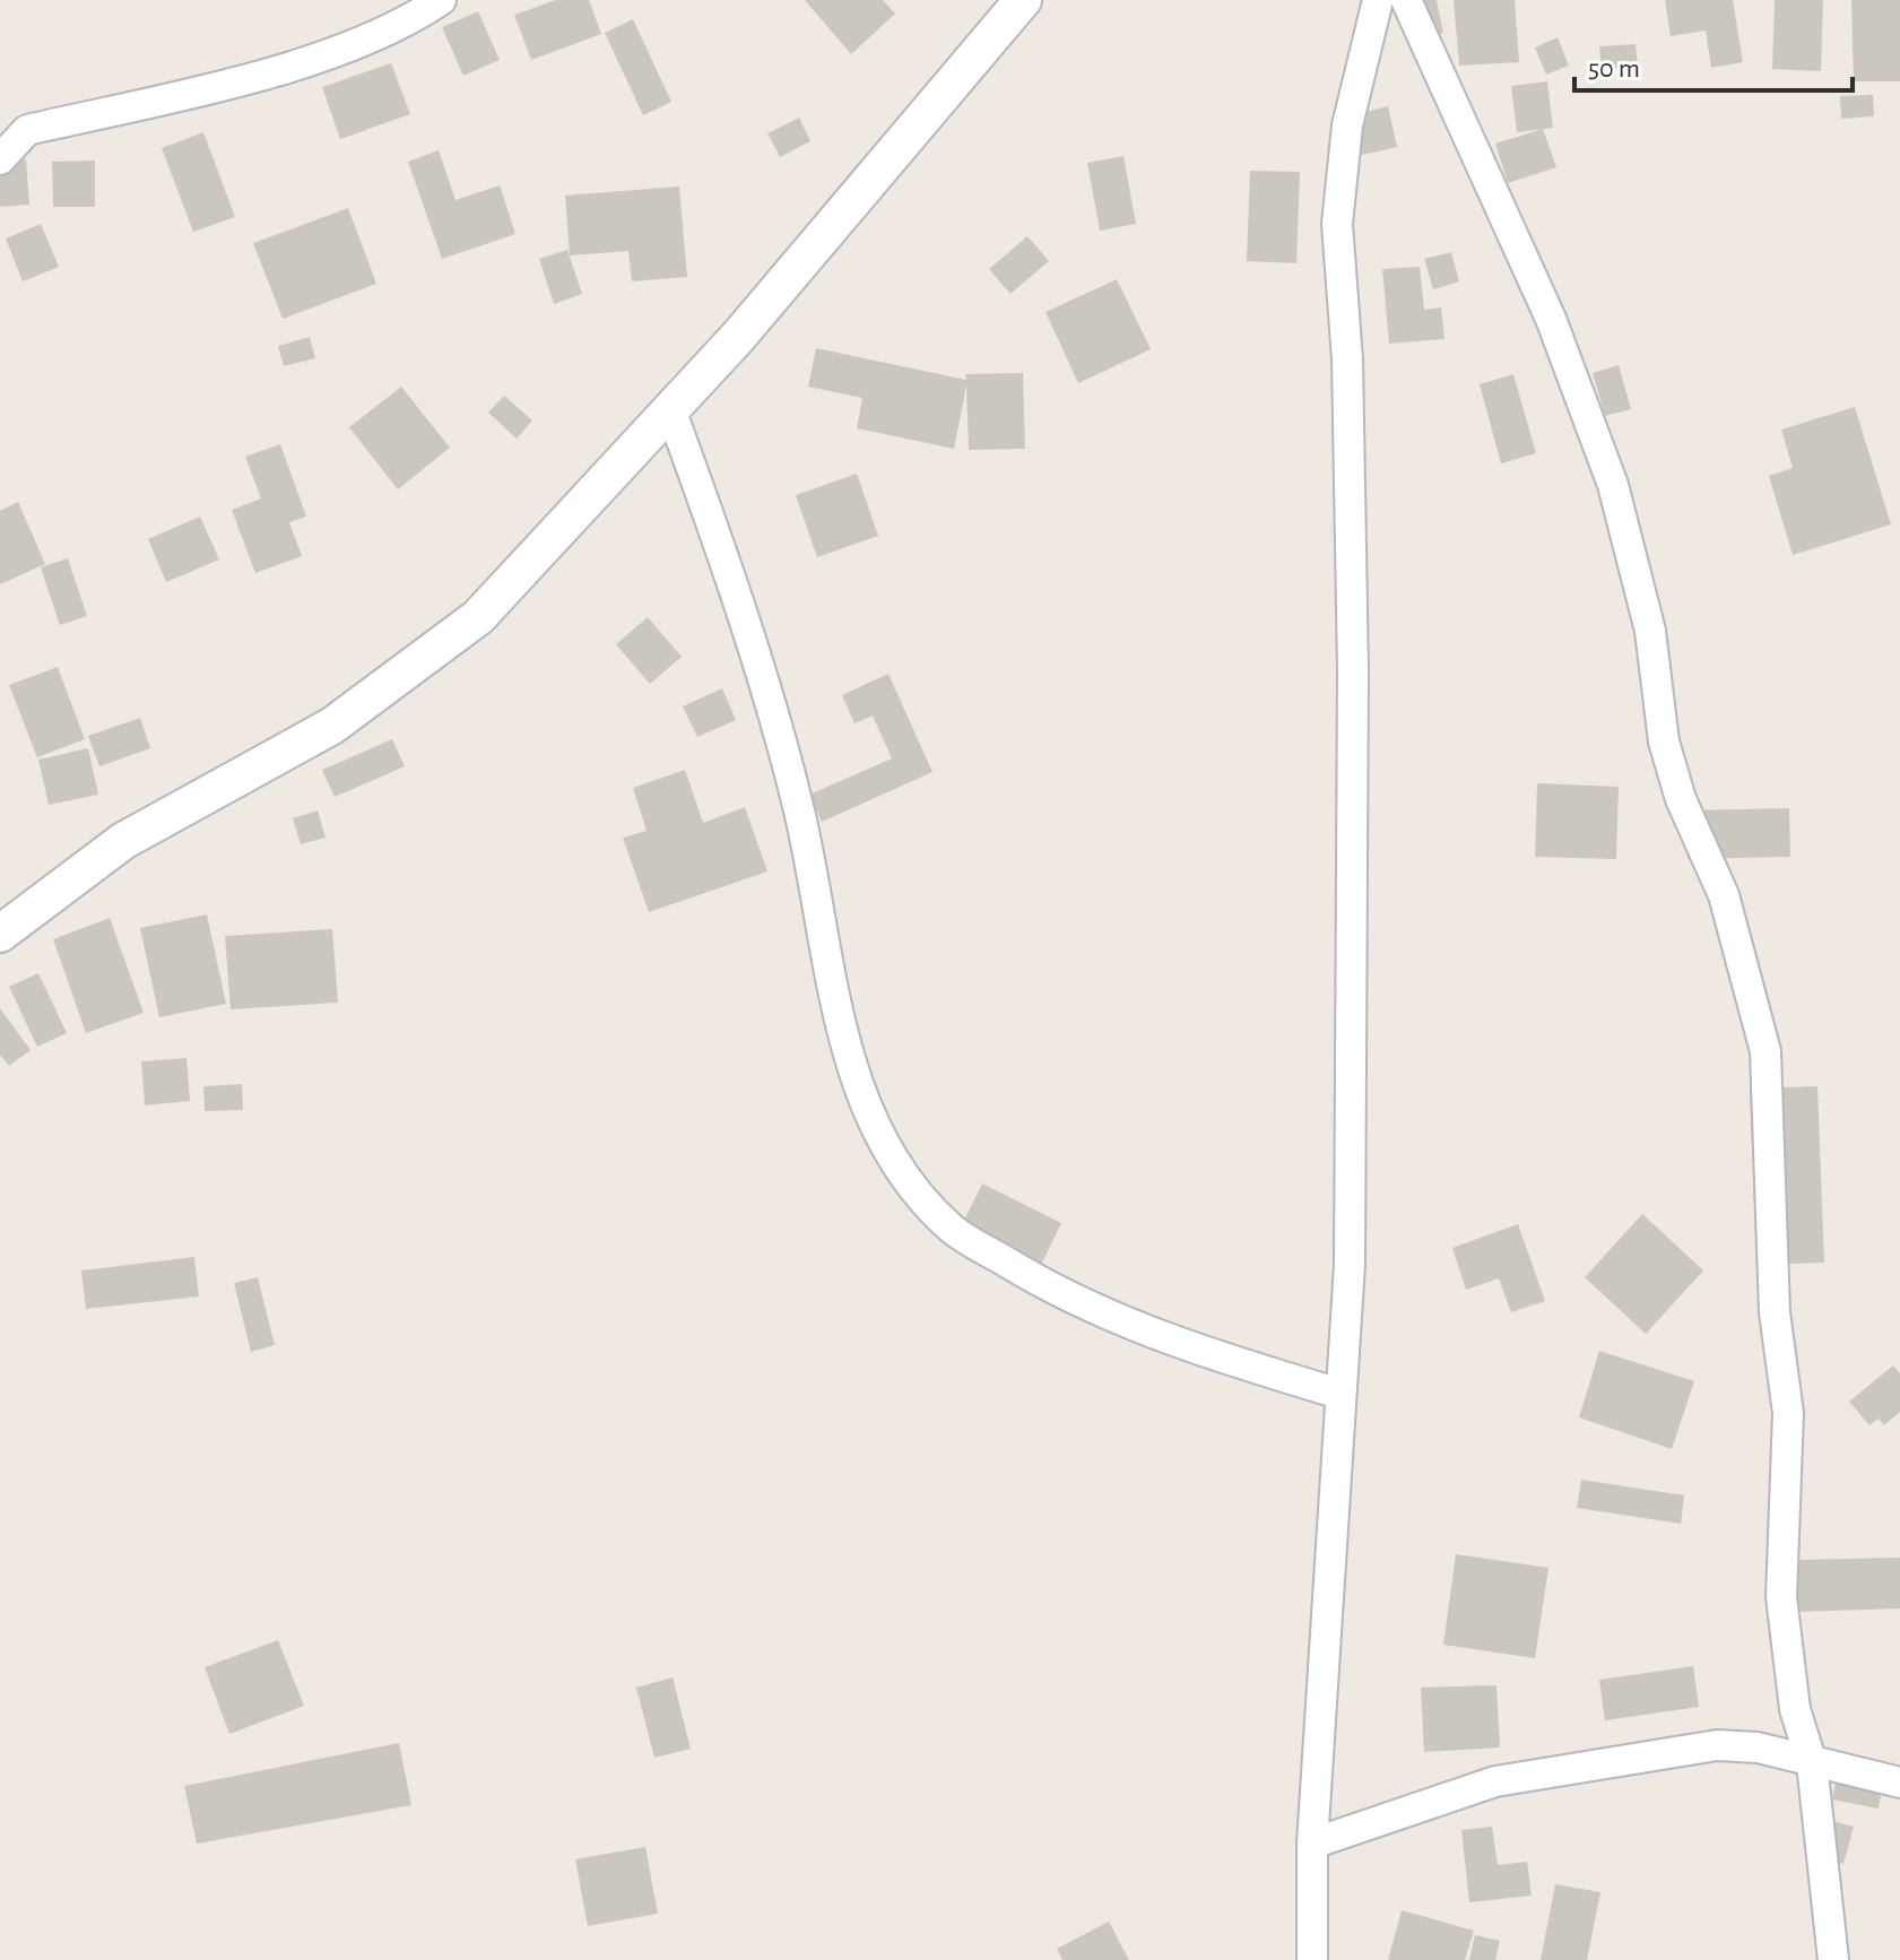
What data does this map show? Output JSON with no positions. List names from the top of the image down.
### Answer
{
  "scale_bar": "50 m"
}
